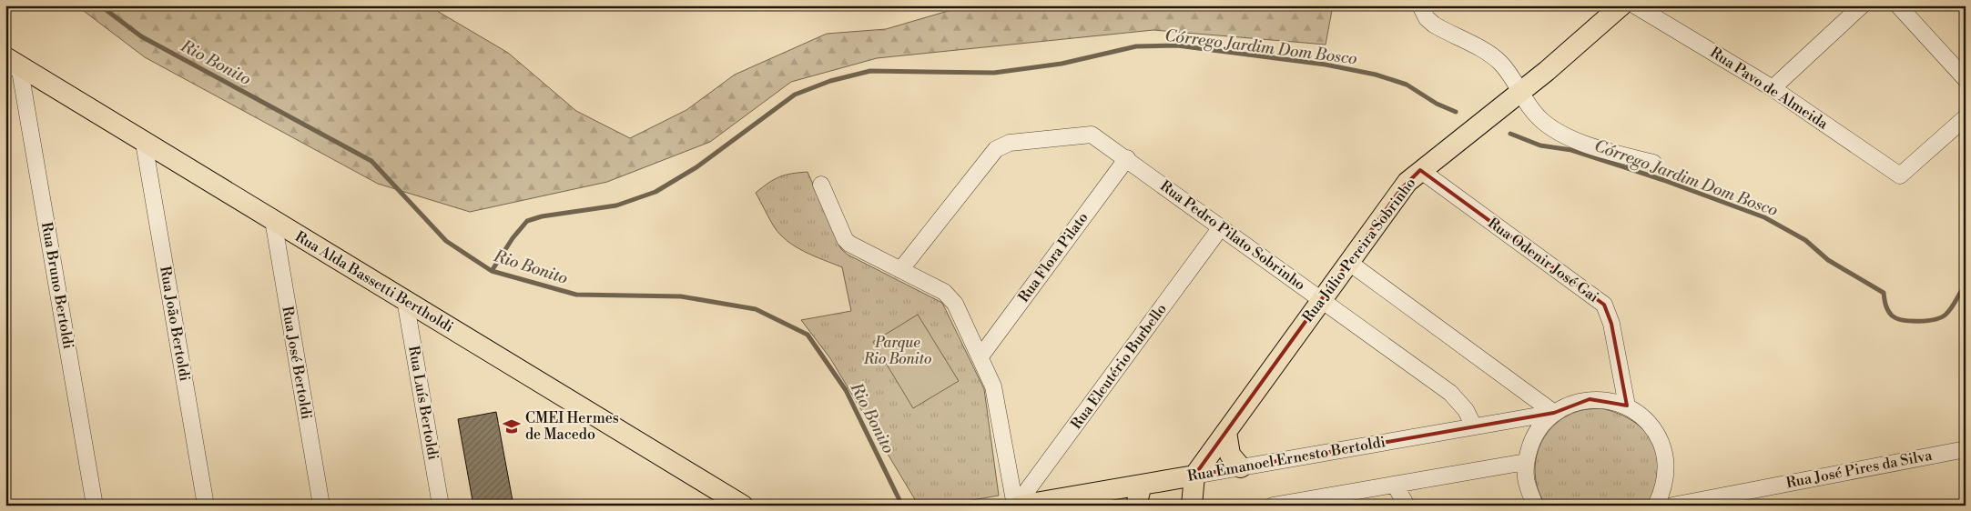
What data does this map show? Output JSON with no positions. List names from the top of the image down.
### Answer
{
  "streets": {
    "main road": ["Rua Júlio Pereira Sobrinho", "Rua Alda Bassetti Bertholdi", "Rua Emanoel Ernesto Bertoldi"],
    "street": [
      "Rua Pavo de Almeida",
      "Rua Pedro Pilato Sobrinho",
      "Rua Flora Pilato",
      "Rua Odenir José Gai",
      "Rua Bruno Bertoldi",
      "Rua João Bertoldi",
      "Rua José Bertoldi",
      "Rua Eleutério Burbello",
      "Rua Luís Bertoldi",
      "Rua José Pires da Silva"
    ]
  },
  "crossings": [
    ["Rua Pedro Pilato Sobrinho", "Rua Júlio Pereira Sobrinho"],
    ["Rua Pedro Pilato Sobrinho", "Rua Flora Pilato"],
    ["Rua Pedro Pilato Sobrinho", "Rua Eleutério Burbello"],
    ["Rua Pedro Pilato Sobrinho", "Rua Emanoel Ernesto Bertoldi"],
    ["Rua Júlio Pereira Sobrinho", "Rua Odenir José Gai"],
    ["Rua Júlio Pereira Sobrinho", "Rua Emanoel Ernesto Bertoldi"],
    ["Rua Alda Bassetti Bertholdi", "Rua Bruno Bertoldi"],
    ["Rua Alda Bassetti Bertholdi", "Rua João Bertoldi"],
    ["Rua Alda Bassetti Bertholdi", "Rua José Bertoldi"],
    ["Rua Alda Bassetti Bertholdi", "Rua Luís Bertoldi"],
    ["Rua Eleutério Burbello", "Rua Emanoel Ernesto Bertoldi"]
  ],
  "water": ["Córrego Jardim Dom Bosco", "Rio Bonito"],
  "parks": ["Parque Rio Bonito"],
  "places": {
    "school or university": ["CMEI Hermes de Macedo"]
  }
}
